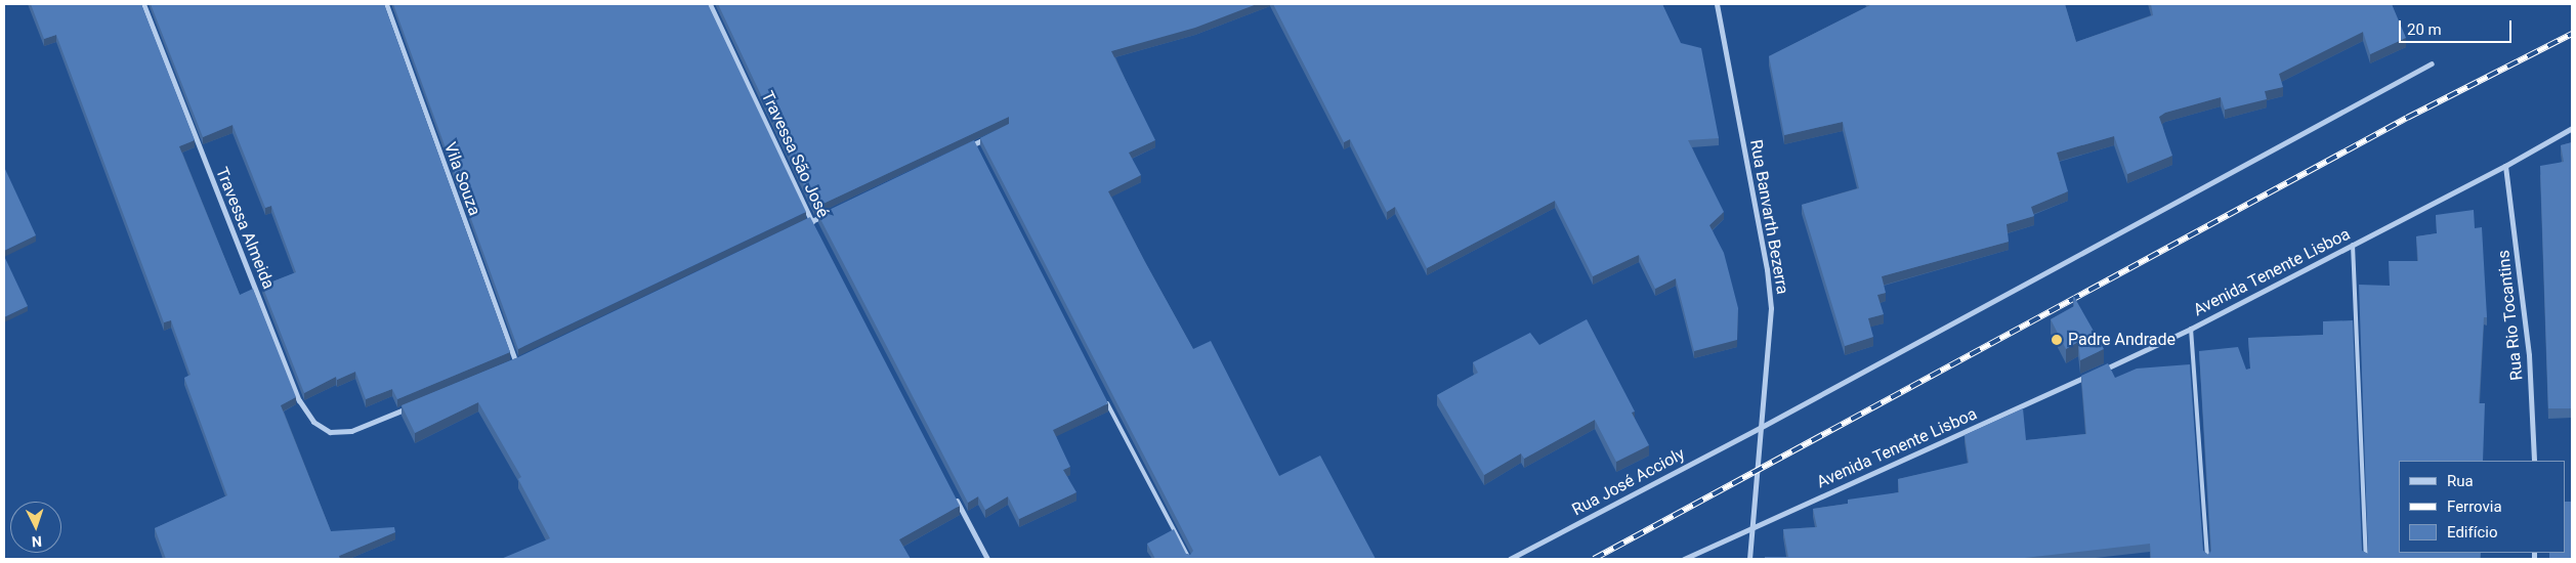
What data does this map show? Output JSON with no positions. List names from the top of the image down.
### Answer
{
  "streets": {
    "street": [
      "Travessa São José",
      "Vila Souza",
      "Rua Banvarth Bezerra",
      "Travessa Almeida",
      "Avenida Tenente Lisboa",
      "Rua Rio Tocantins",
      "Rua José Accioly"
    ]
  },
  "crossings": [
    ["Rua Banvarth Bezerra", "Avenida Tenente Lisboa"],
    ["Rua Banvarth Bezerra", "Rua José Accioly"],
    ["Avenida Tenente Lisboa", "Rua Rio Tocantins"]
  ],
  "places": ["Padre Andrade"],
  "legend": ["Rua", "Ferrovia", "Edifício"],
  "scale_bar": "20 m",
  "north": "bottom"
}
